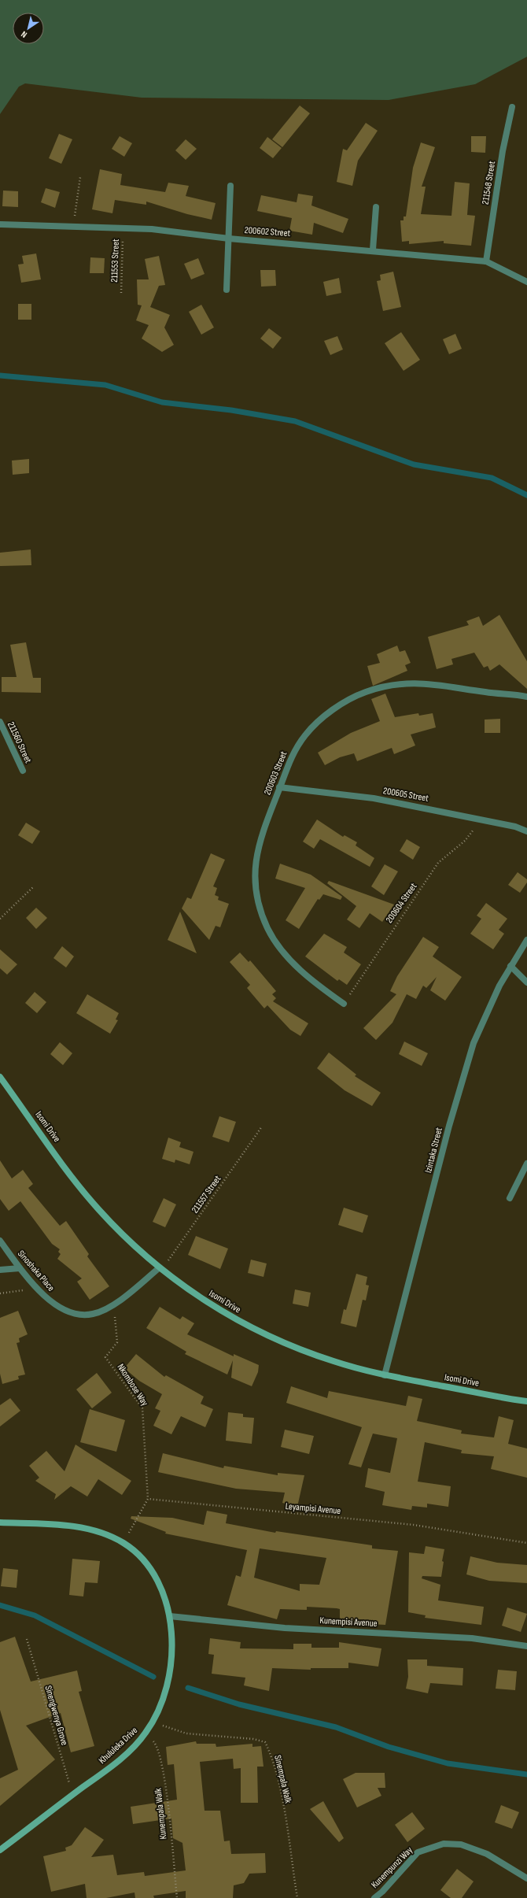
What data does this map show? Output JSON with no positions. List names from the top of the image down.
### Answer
{
  "streets": {
    "street": [
      "211548 Street",
      "200602 Street",
      "211560 Street",
      "200603 Street",
      "200605 Street",
      "Isomi Drive",
      "Izintaka Street",
      "Sinoshaka Place",
      "Kunempisi Avenue",
      "Khululeka Drive",
      "Kunempunzi Way"
    ],
    "path": [
      "211553 Street",
      "200604 Street",
      "211557 Street",
      "Nkombose Way",
      "Leyampisi Avenue",
      "Sinengwenya Grove",
      "Sinempala Walk",
      "Kunempala Walk"
    ]
  },
  "crossings": [
    ["211548 Street", "200602 Street"],
    ["200602 Street", "211553 Street"],
    ["200603 Street", "200605 Street"],
    ["200603 Street", "200604 Street"],
    ["200605 Street", "200604 Street"],
    ["Isomi Drive", "Izintaka Street"],
    ["Isomi Drive", "211557 Street"],
    ["Isomi Drive", "Sinoshaka Place"],
    ["211557 Street", "Sinoshaka Place"],
    ["Sinoshaka Place", "Nkombose Way"],
    ["Nkombose Way", "Leyampisi Avenue"],
    ["Kunempisi Avenue", "Khululeka Drive"],
    ["Sinengwenya Grove", "Khululeka Drive"],
    ["Khululeka Drive", "Sinempala Walk"],
    ["Khululeka Drive", "Kunempala Walk"]
  ],
  "north": "bottom left"
}
